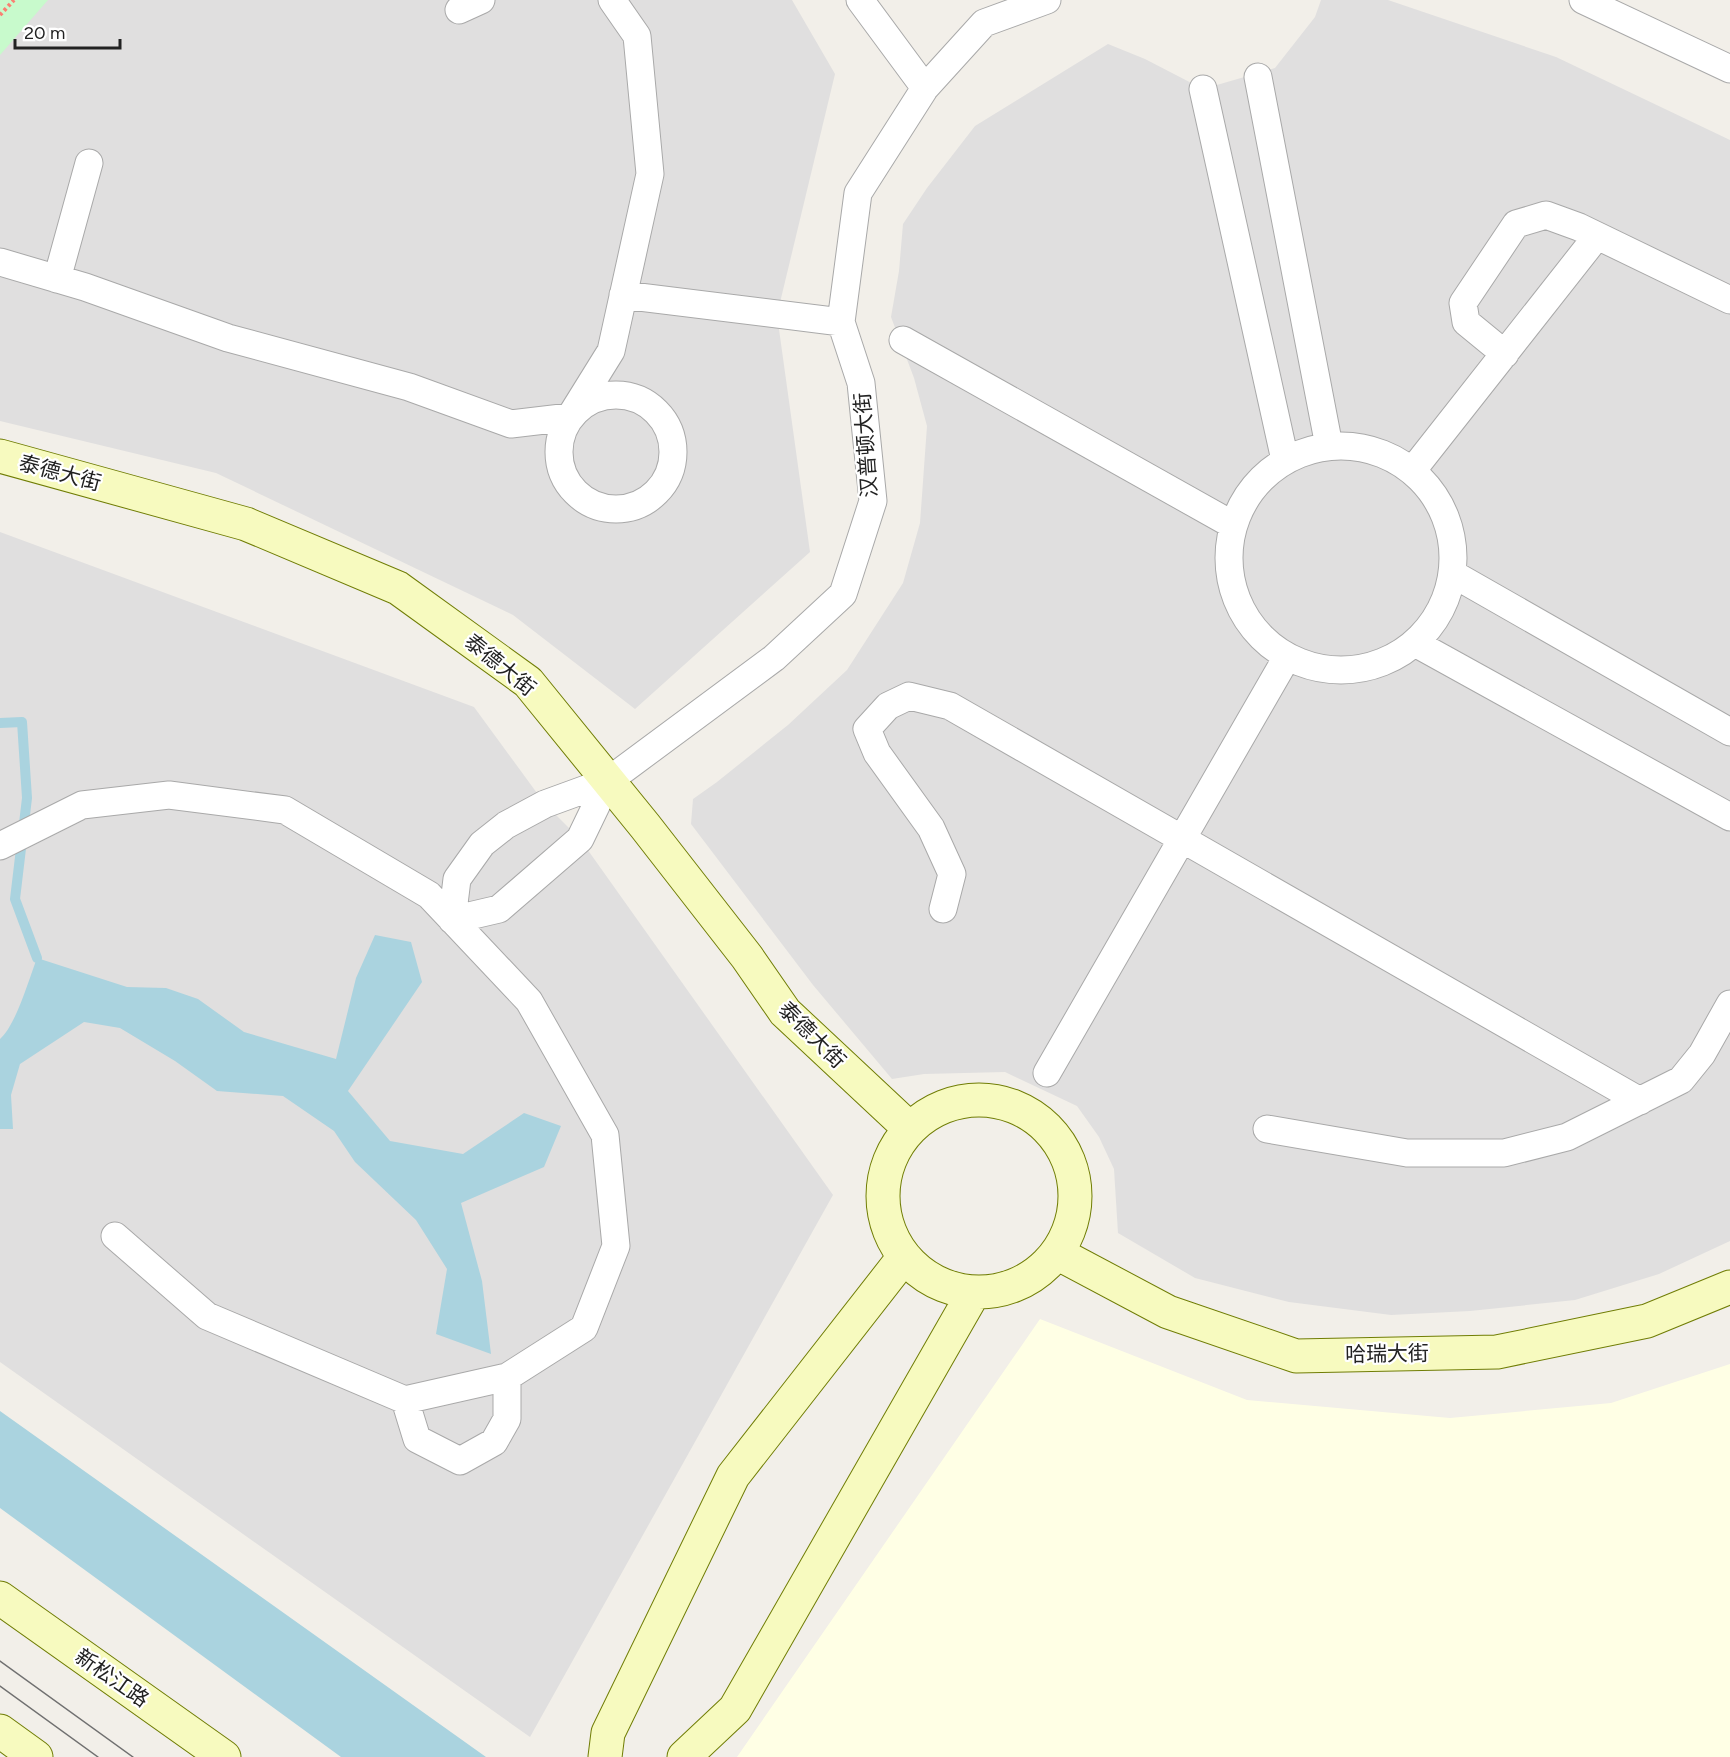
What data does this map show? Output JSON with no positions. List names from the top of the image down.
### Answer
{
  "streets": {
    "street": [
      "汉普顿大街",
      "泰德大街",
      "哈瑞大街",
      "新松江路"
    ]
  },
  "crossings": [
    ["汉普顿大街", "泰德大街"],
    ["泰德大街", "哈瑞大街"]
  ],
  "scale_bar": "20 m"
}
